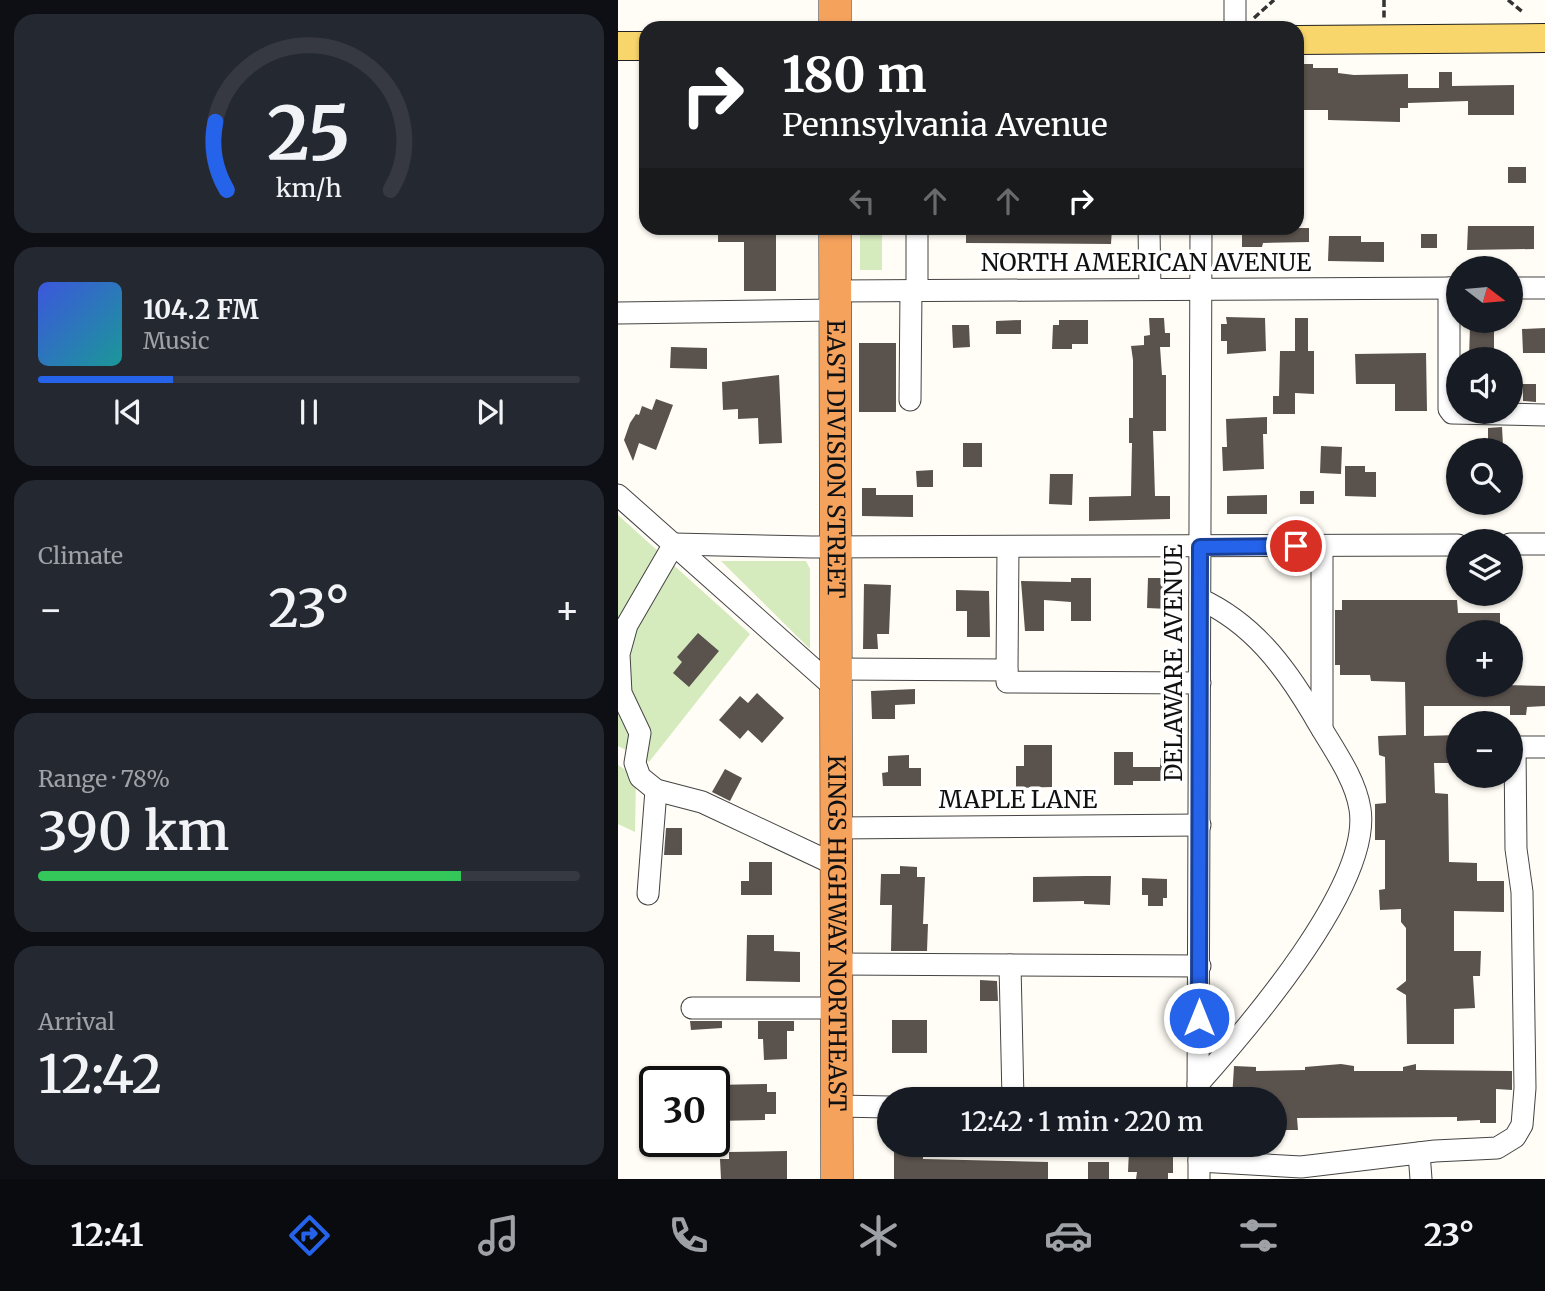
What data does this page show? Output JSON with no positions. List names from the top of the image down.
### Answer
{
  "streets": {
    "highway": ["EAST DIVISION STREET", "KINGS HIGHWAY NORTHEAST"],
    "street": ["NORTH AMERICAN AVENUE", "DELAWARE AVENUE", "MAPLE LANE"]
  },
  "crossings": [
    ["NORTH AMERICAN AVENUE", "EAST DIVISION STREET"],
    ["NORTH AMERICAN AVENUE", "DELAWARE AVENUE"],
    ["EAST DIVISION STREET", "KINGS HIGHWAY NORTHEAST"],
    ["DELAWARE AVENUE", "MAPLE LANE"],
    ["MAPLE LANE", "KINGS HIGHWAY NORTHEAST"]
  ],
  "north": "right",
  "page": {
    "turn": ["180 m", "Pennsylvania Avenue"],
    "map_buttons": ["+", "−"],
    "song": ["104.2 FM", "Music"],
    "tile": [
      "Climate",
      ["Range · 78%", "390 km"],
      ["Arrival", "12:42"]
    ],
    "heat": ["−", "23°", "+"],
    "limit": "30",
    "trip": "12:42 · 1 min · 220 m",
    "tabs": ["12:41", "23°"],
    "gauge": ["25", "km/h"]
  }
}
